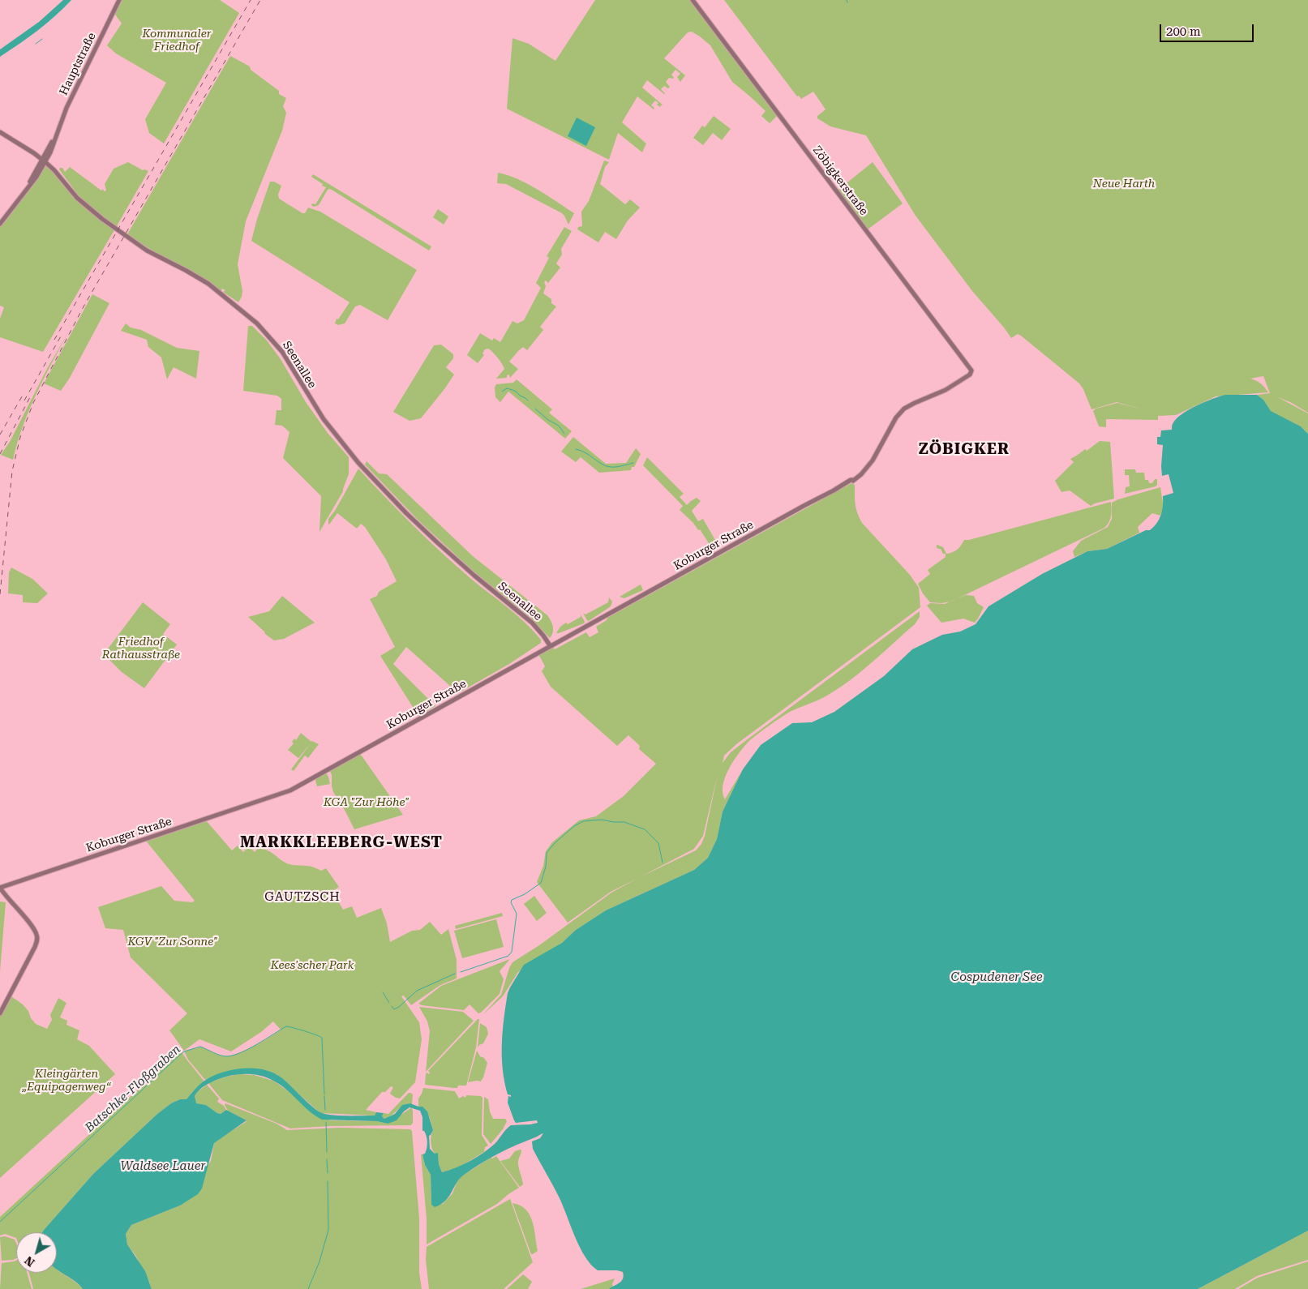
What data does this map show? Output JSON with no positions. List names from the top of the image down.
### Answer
{
  "streets": {
    "main road": [
      "Hauptstraße",
      "Zöbigkerstraße",
      "Seenallee",
      "Koburger Straße"
    ]
  },
  "crossings": [
    ["Hauptstraße", "Seenallee"],
    ["Zöbigkerstraße", "Koburger Straße"],
    ["Seenallee", "Koburger Straße"]
  ],
  "districts": ["ZÖBIGKER", "MARKKLEEBERG-WEST", "GAUTZSCH"],
  "water": ["Cospudener See", "Batschke‐Floßgraben", "Waldsee Lauer"],
  "parks": [
    "Kommunaler Friedhof",
    "Neue Harth",
    "Friedhof Rathausstraße",
    "KGA \"Zur Höhe\"",
    "KGV \"Zur Sonne\"",
    "Kees'scher Park",
    "Kleingärten „Equipagenweg“"
  ],
  "scale_bar": "200 m",
  "north": "bottom left"
}
